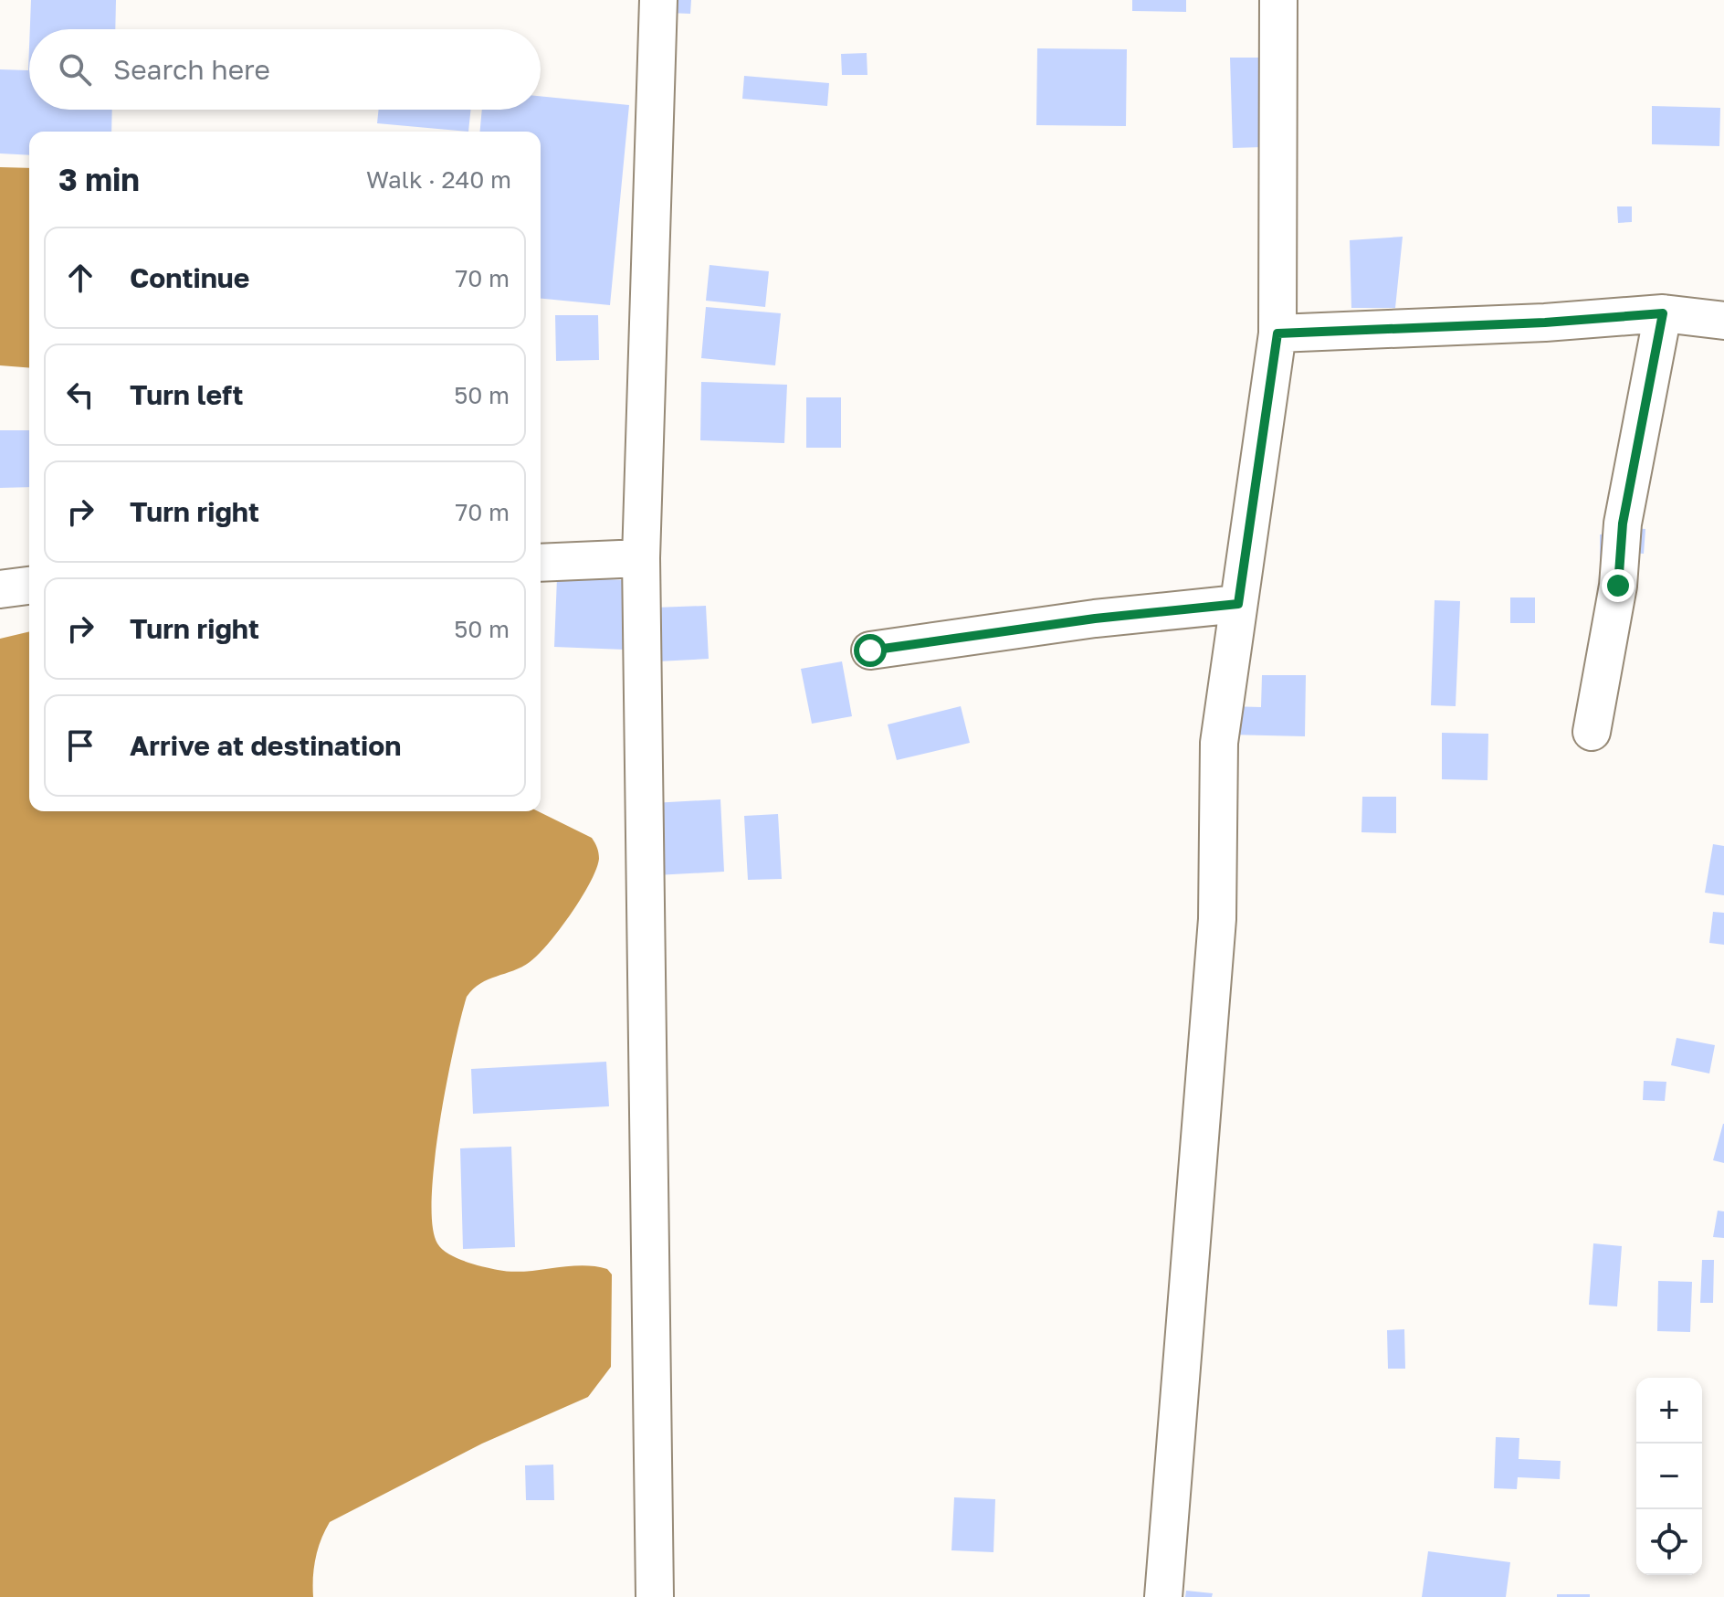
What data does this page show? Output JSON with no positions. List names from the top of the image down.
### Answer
{
  "page": {
    "search": "Search here",
    "heading": ["3 min", "Walk · 240 m"],
    "list": [
      ["Continue", "70 m"],
      ["Turn left", "50 m"],
      ["Turn right", "70 m"],
      ["Turn right", "50 m"],
      "Arrive at destination"
    ],
    "map_buttons": ["+", "−"]
  }
}
